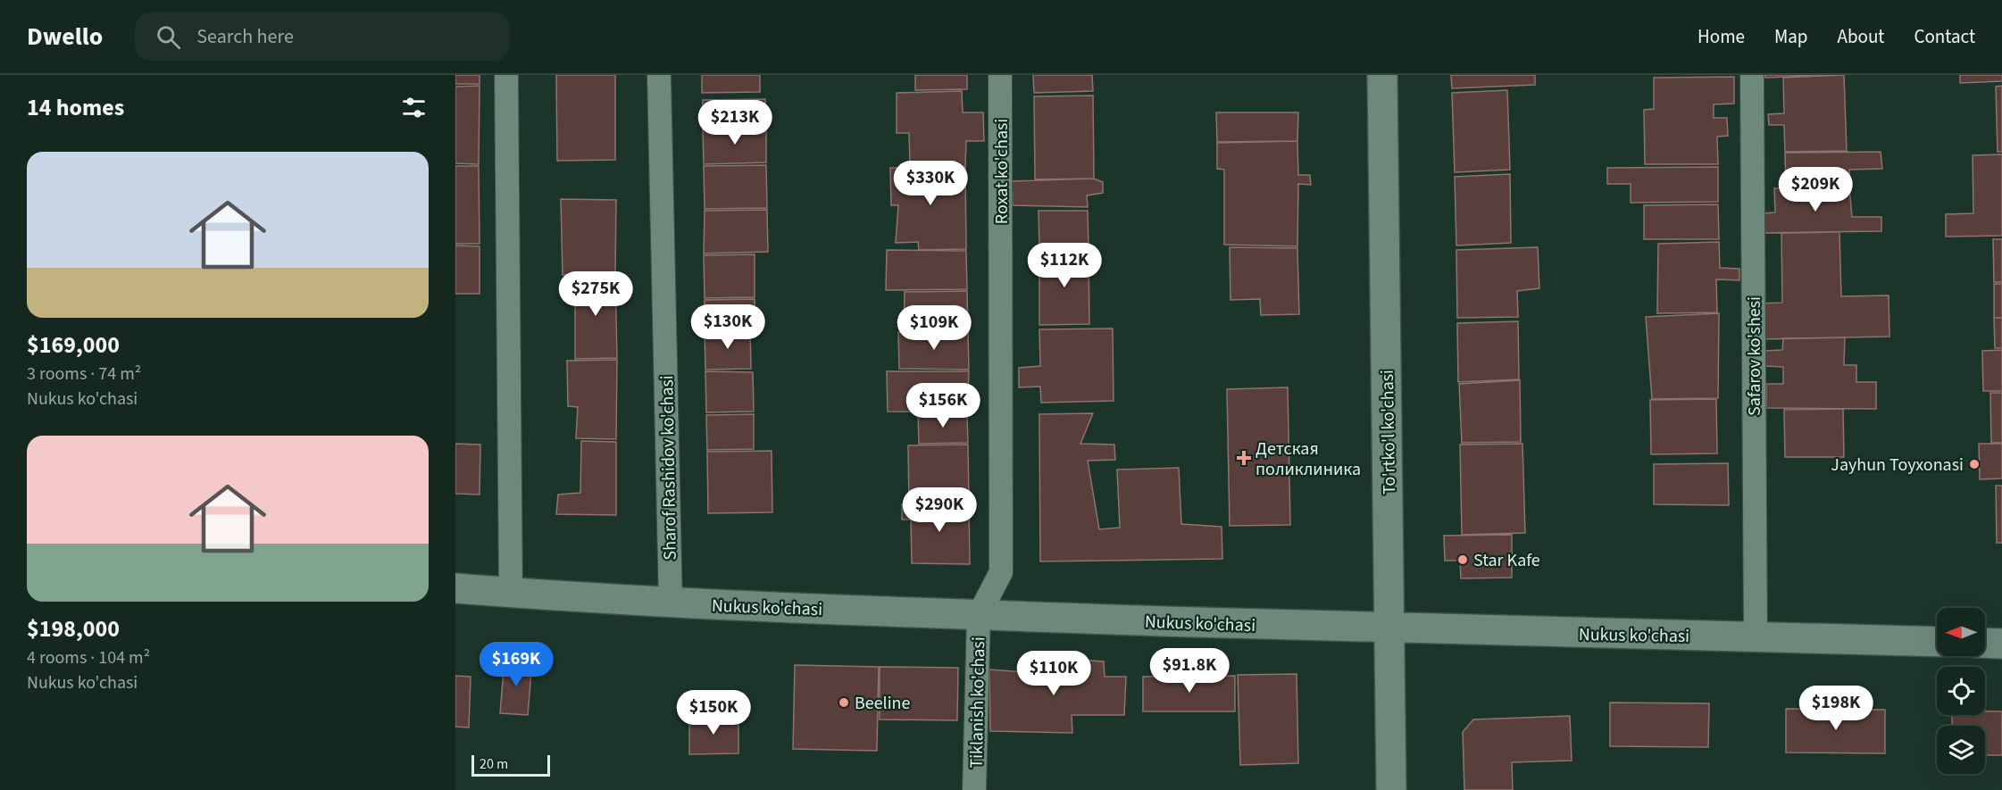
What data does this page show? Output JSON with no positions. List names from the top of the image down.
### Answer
{
  "streets": {
    "main road": ["To'rtko'l ko'chasi", "Nukus ko'chasi"],
    "street": [
      "Roxat ko'chasi",
      "Safarov ko'shesi",
      "Sharof Rashidov ko'chasi",
      "Tiklanish ko'chasi"
    ]
  },
  "crossings": [
    ["Roxat ko'chasi", "Nukus ko'chasi"],
    ["Roxat ko'chasi", "Tiklanish ko'chasi"],
    ["Safarov ko'shesi", "Nukus ko'chasi"],
    ["To'rtko'l ko'chasi", "Nukus ko'chasi"],
    ["Sharof Rashidov ko'chasi", "Nukus ko'chasi"],
    ["Nukus ko'chasi", "Tiklanish ko'chasi"]
  ],
  "places": {
    "health": ["Детская поликлиника"],
    "other": ["Jayhun Toyxonasi", "Star Kafe", "Beeline"]
  },
  "scale_bar": "20 m",
  "north": "left",
  "page": {
    "header": "Dwello",
    "search": "Search here",
    "nav": [
      "Home",
      "Map",
      "About",
      "Contact"
    ],
    "heading": "14 homes",
    "price": [
      "$213K",
      "$330K",
      "$209K",
      "$112K",
      "$275K",
      "$130K",
      "$109K",
      "$156K",
      "$290K",
      "$169K",
      "$91.8K",
      "$110K",
      "$198K",
      "$150K"
    ],
    "list": [
      {
        "name": "$169,000",
        "note": "3 rooms · 74 m² · Nukus ko'chasi"
      },
      {
        "name": "$198,000",
        "note": "4 rooms · 104 m² · Nukus ko'chasi"
      }
    ],
    "scale": "20 m"
  }
}
